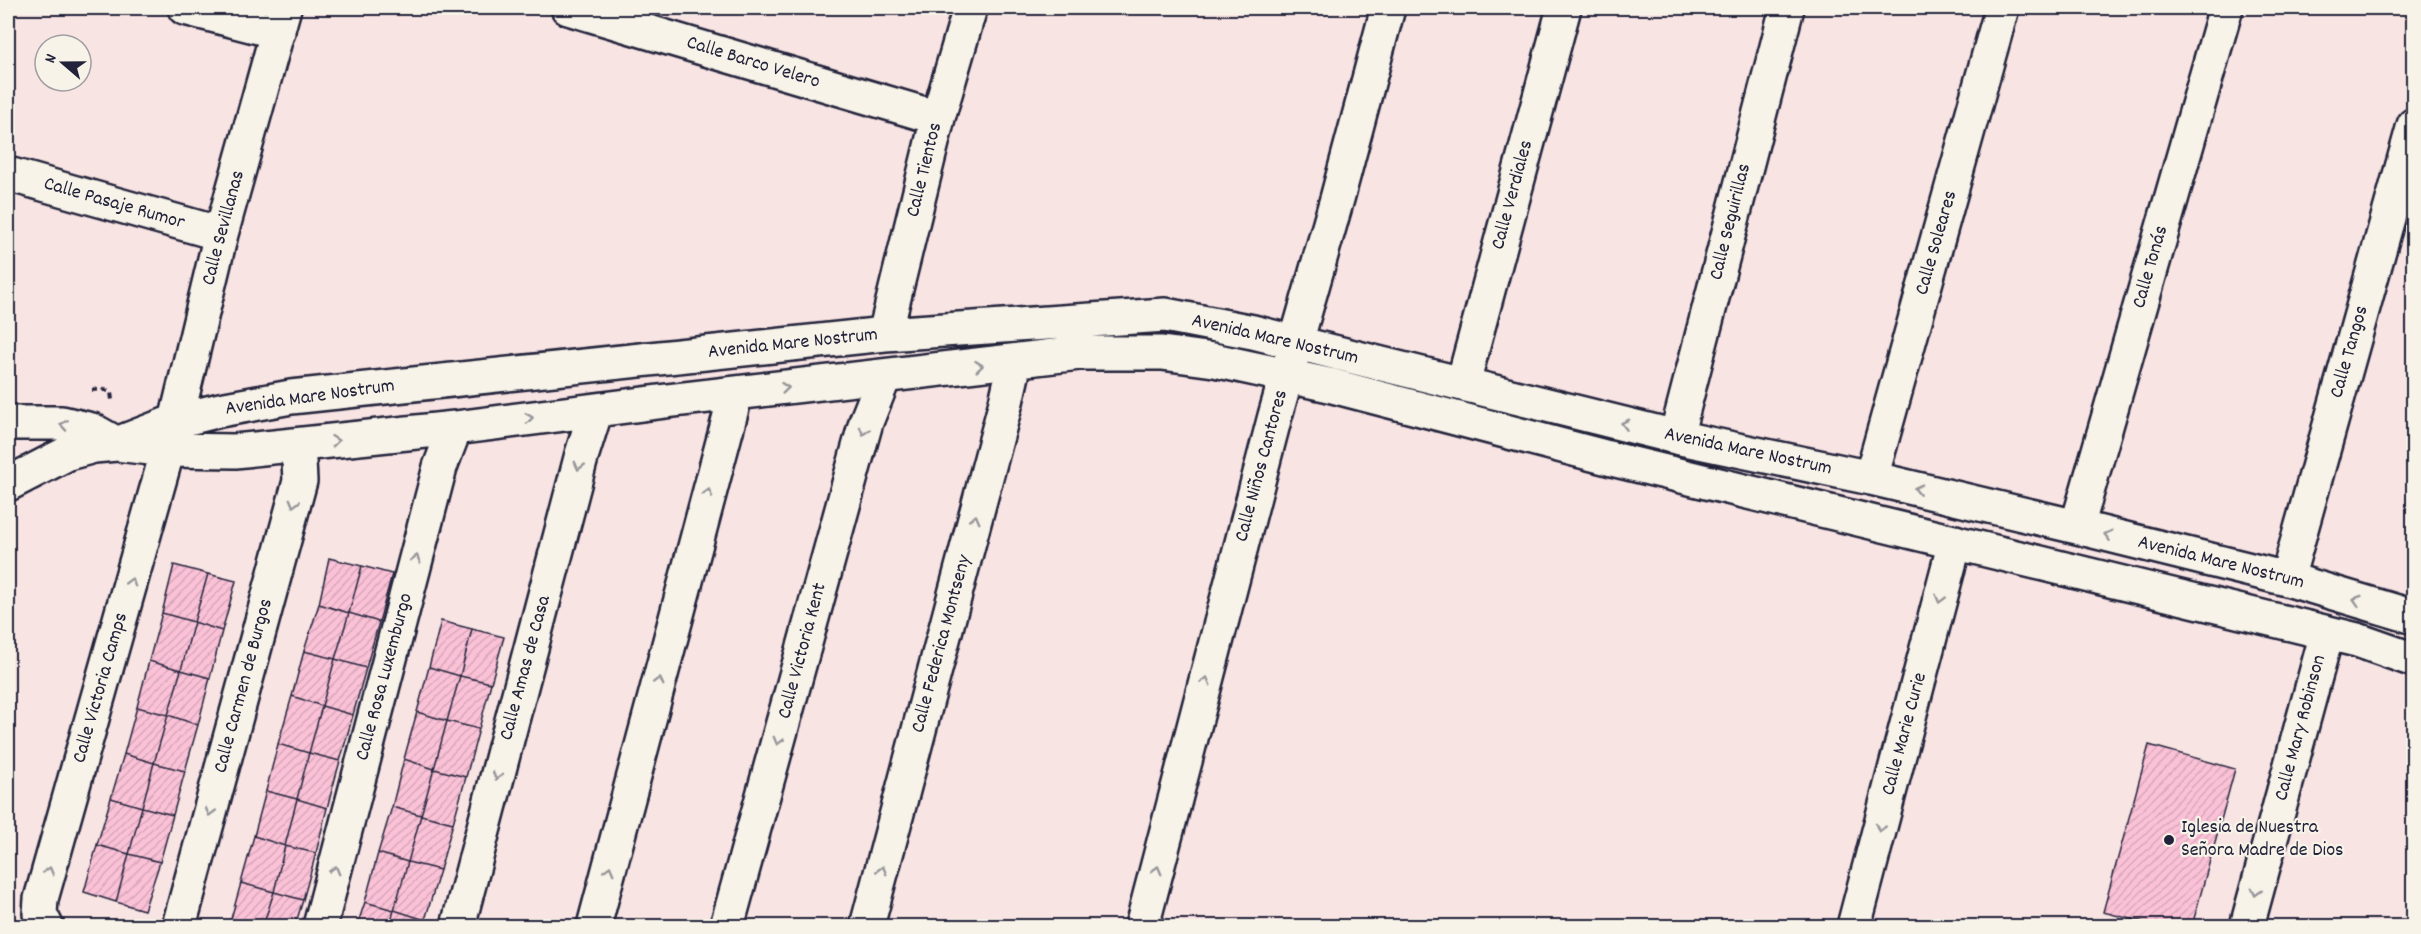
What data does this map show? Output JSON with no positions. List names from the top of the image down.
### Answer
{
  "streets": {
    "street": [
      "Calle Barco Velero",
      "Calle Tientos",
      "Calle Verdiales",
      "Calle Pasaje Rumor",
      "Calle Seguirillas",
      "Calle Sevillanas",
      "Calle Soleares",
      "Calle Tonás",
      "Avenida Mare Nostrum",
      "Calle Tangos",
      "Calle Niños Cantores",
      "Calle Federica Montseny",
      "Calle Victoria Kent",
      "Calle Amas de Casa",
      "Calle Rosa Luxemburgo",
      "Calle Carmen de Burgos",
      "Calle Victoria Camps",
      "Calle Mary Robinson",
      "Calle Marie Curie"
    ]
  },
  "crossings": [
    ["Calle Barco Velero", "Calle Tientos"],
    ["Calle Tientos", "Avenida Mare Nostrum"],
    ["Calle Verdiales", "Avenida Mare Nostrum"],
    ["Calle Pasaje Rumor", "Calle Sevillanas"],
    ["Calle Seguirillas", "Avenida Mare Nostrum"],
    ["Calle Sevillanas", "Avenida Mare Nostrum"],
    ["Calle Sevillanas", "Calle Victoria Camps"],
    ["Calle Soleares", "Avenida Mare Nostrum"],
    ["Calle Tonás", "Avenida Mare Nostrum"],
    ["Avenida Mare Nostrum", "Calle Tangos"],
    ["Avenida Mare Nostrum", "Calle Niños Cantores"],
    ["Avenida Mare Nostrum", "Calle Federica Montseny"],
    ["Avenida Mare Nostrum", "Calle Victoria Kent"],
    ["Avenida Mare Nostrum", "Calle Amas de Casa"],
    ["Avenida Mare Nostrum", "Calle Rosa Luxemburgo"],
    ["Avenida Mare Nostrum", "Calle Carmen de Burgos"],
    ["Avenida Mare Nostrum", "Calle Victoria Camps"],
    ["Avenida Mare Nostrum", "Calle Mary Robinson"],
    ["Avenida Mare Nostrum", "Calle Marie Curie"]
  ],
  "one_way": [
    "Calle Niños Cantores",
    "Calle Carmen de Burgos",
    "Calle Victoria Camps",
    "Calle Mary Robinson",
    "Calle Marie Curie"
  ],
  "places": ["Iglesia de Nuestra Señora Madre de Dios"],
  "north": "left"
}
